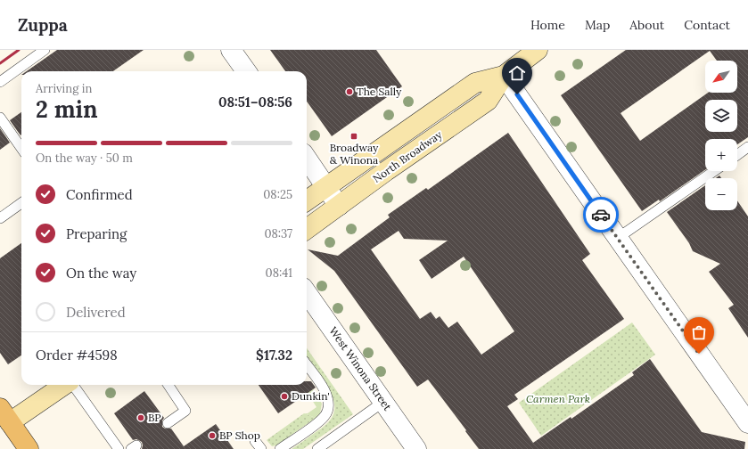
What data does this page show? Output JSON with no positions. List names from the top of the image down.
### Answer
{
  "streets": {
    "main road": ["North Broadway"],
    "street": ["West Winona Street"]
  },
  "parks": ["Carmen Park"],
  "places": {
    "other": [
      "The Sally",
      "Dunkin'",
      "BP",
      "BP Shop"
    ],
    "transit": ["Broadway & Winona"]
  },
  "north": "bottom left",
  "page": {
    "header": "Zuppa",
    "nav": [
      "Home",
      "Map",
      "About",
      "Contact"
    ],
    "map_buttons": ["+", "−"],
    "heading": ["2 min", "Arriving in", "08:51–08:56"],
    "panel": ["Order #4598", "$17.32"],
    "bar": "On the way · 50 m",
    "list": [
      ["Confirmed", "08:25"],
      ["Preparing", "08:37"],
      ["On the way", "08:41"],
      "Delivered"
    ]
  }
}
